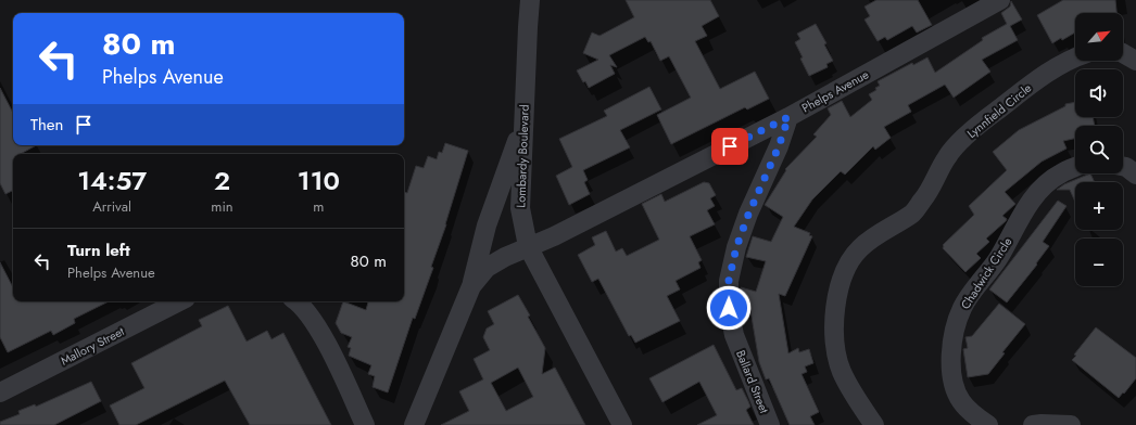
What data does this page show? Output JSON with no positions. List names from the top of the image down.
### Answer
{
  "streets": {
    "street": [
      "Phelps Avenue",
      "Lynnfield Circle",
      "Lombardy Boulevard",
      "Chadwick Circle",
      "Mallory Street",
      "Ballard Street"
    ]
  },
  "crossings": [
    ["Phelps Avenue", "Lombardy Boulevard"],
    ["Phelps Avenue", "Ballard Street"]
  ],
  "north": "top right",
  "page": {
    "map_buttons": ["+", "−"],
    "turn": ["80 m", "Phelps Avenue"],
    "then": "Then",
    "eta": [
      "14:57",
      "Arrival",
      "2",
      "min",
      "110",
      "m"
    ],
    "list": [
      {
        "name": "Turn left",
        "note": "Phelps Avenue",
        "value": "80 m"
      }
    ]
  }
}
